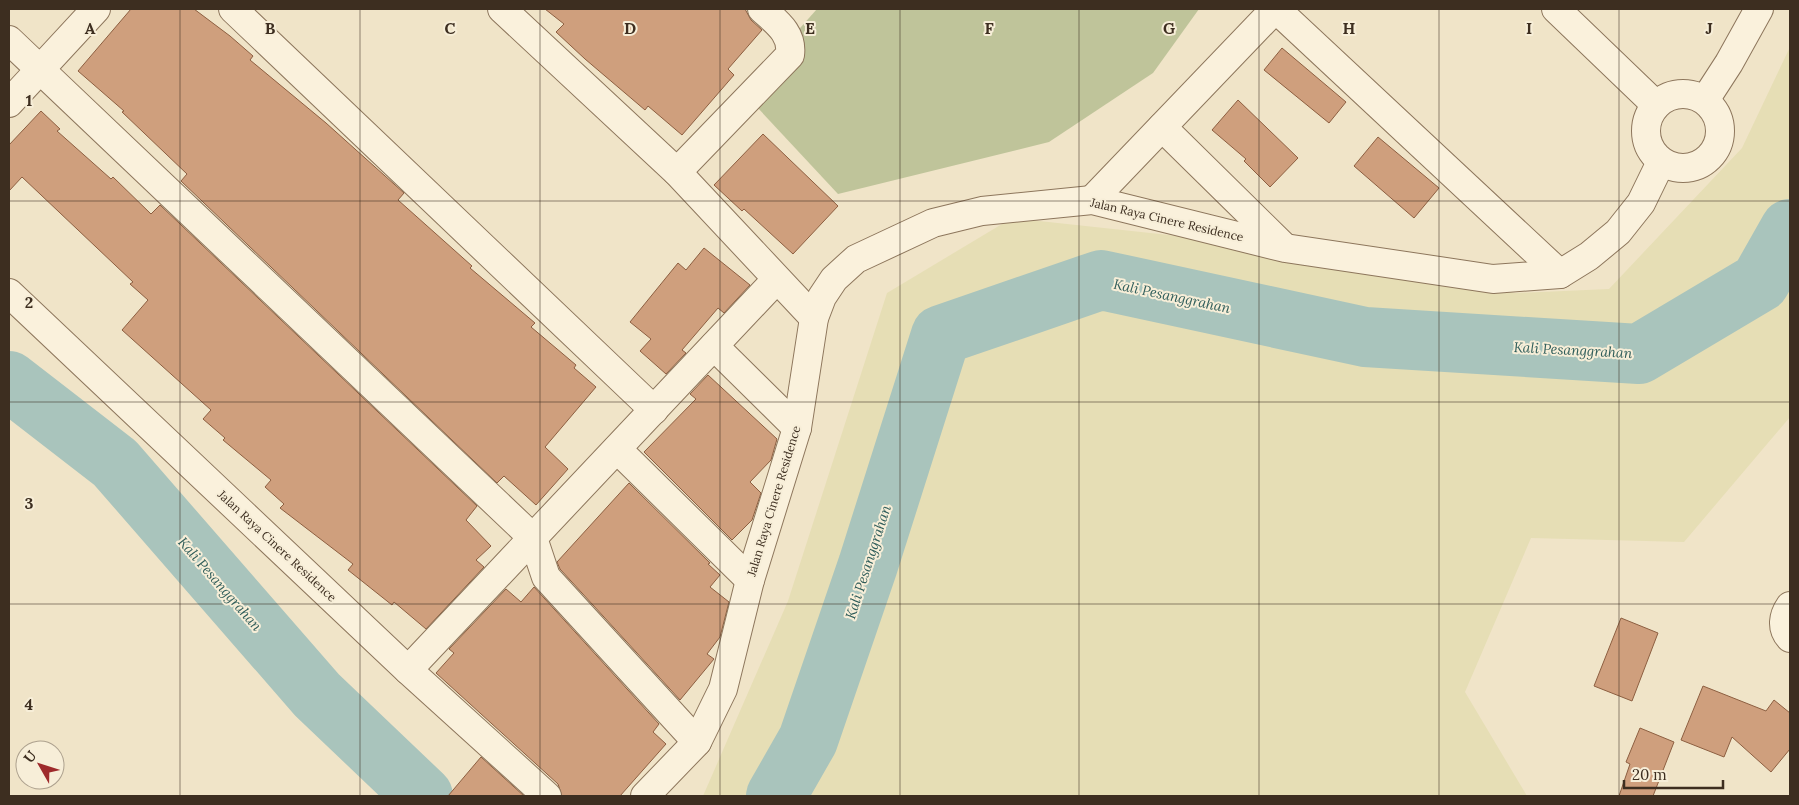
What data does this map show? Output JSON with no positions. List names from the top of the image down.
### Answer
{
  "streets": {
    "street": ["Jalan Raya Cinere Residence"]
  },
  "water": ["Kali Pesanggrahan"],
  "scale_bar": "20 m",
  "north": "top left",
  "grid": {
    "columns": [
      "A",
      "B",
      "C",
      "D",
      "E",
      "F",
      "G",
      "H",
      "I",
      "J"
    ],
    "rows": [
      "1",
      "2",
      "3",
      "4"
    ]
  }
}
